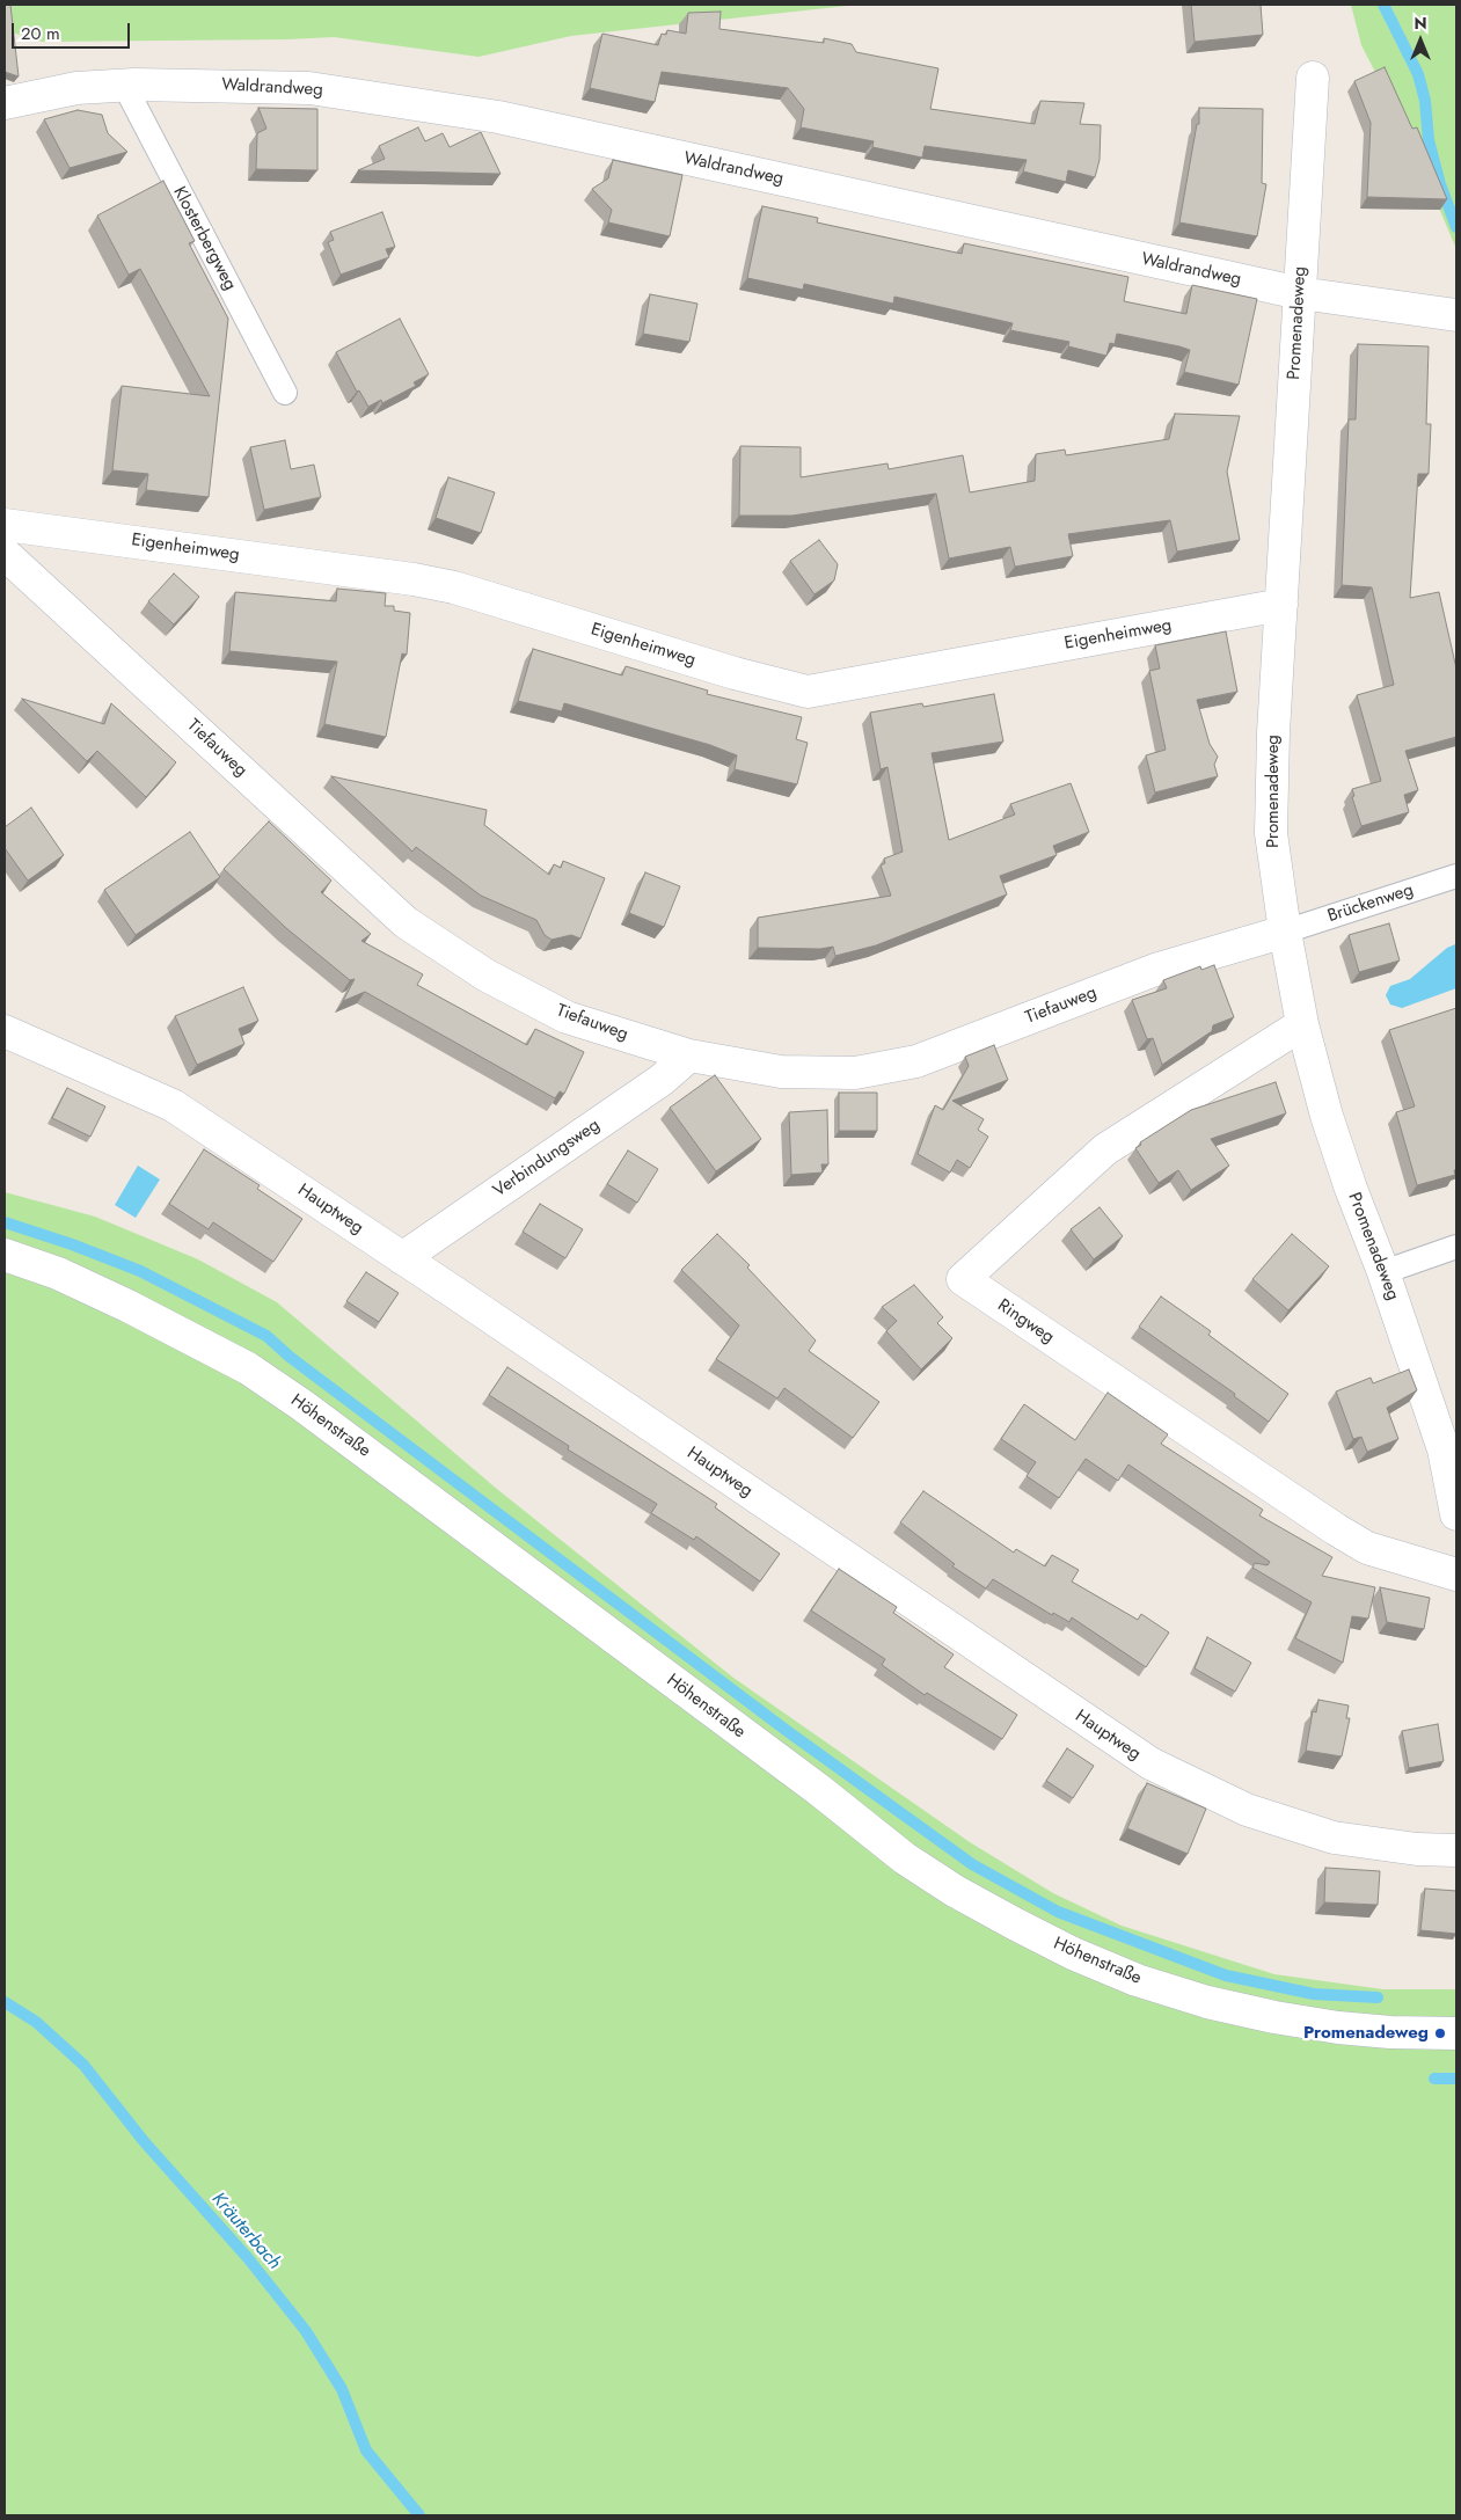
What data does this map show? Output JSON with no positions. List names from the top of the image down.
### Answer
{
  "streets": {
    "street": [
      "Waldrandweg",
      "Promenadeweg",
      "Eigenheimweg",
      "Tiefauweg",
      "Verbindungsweg",
      "Hauptweg",
      "Ringweg",
      "Höhenstraße"
    ],
    "lane": ["Klosterbergweg", "Brückenweg"]
  },
  "crossings": [
    ["Waldrandweg", "Klosterbergweg"],
    ["Waldrandweg", "Promenadeweg"],
    ["Promenadeweg", "Eigenheimweg"],
    ["Promenadeweg", "Tiefauweg"],
    ["Promenadeweg", "Brückenweg"],
    ["Promenadeweg", "Ringweg"],
    ["Tiefauweg", "Brückenweg"],
    ["Tiefauweg", "Verbindungsweg"],
    ["Verbindungsweg", "Hauptweg"]
  ],
  "water": ["Kräuterbach"],
  "places": ["Promenadeweg"],
  "scale_bar": "20 m",
  "north": "top"
}
